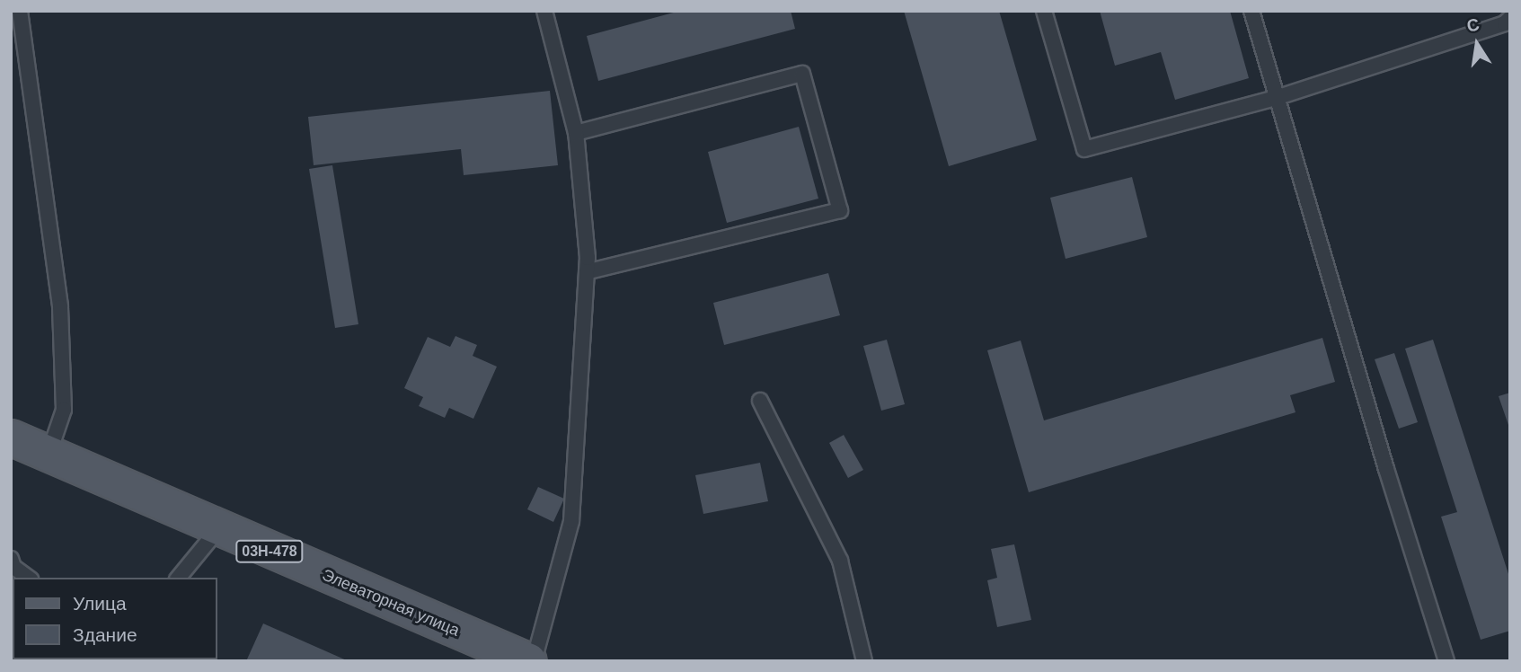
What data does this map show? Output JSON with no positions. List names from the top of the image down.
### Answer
{
  "streets": {
    "main road": ["03Н-478", "Элеваторная улица"]
  },
  "legend": ["Улица", "Здание"],
  "north": "top"
}
